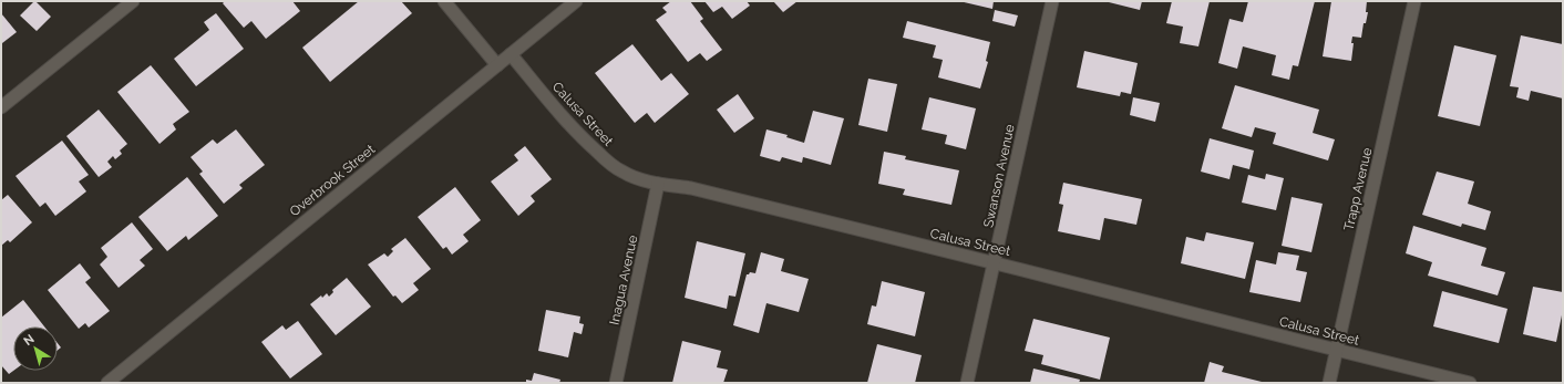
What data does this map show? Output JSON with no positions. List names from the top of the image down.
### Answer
{
  "streets": {
    "street": [
      "Calusa Street",
      "Swanson Avenue",
      "Overbrook Street",
      "Trapp Avenue",
      "Inagua Avenue"
    ]
  },
  "crossings": [
    ["Calusa Street", "Swanson Avenue"],
    ["Calusa Street", "Overbrook Street"],
    ["Calusa Street", "Trapp Avenue"],
    ["Calusa Street", "Inagua Avenue"]
  ],
  "north": "top left"
}
